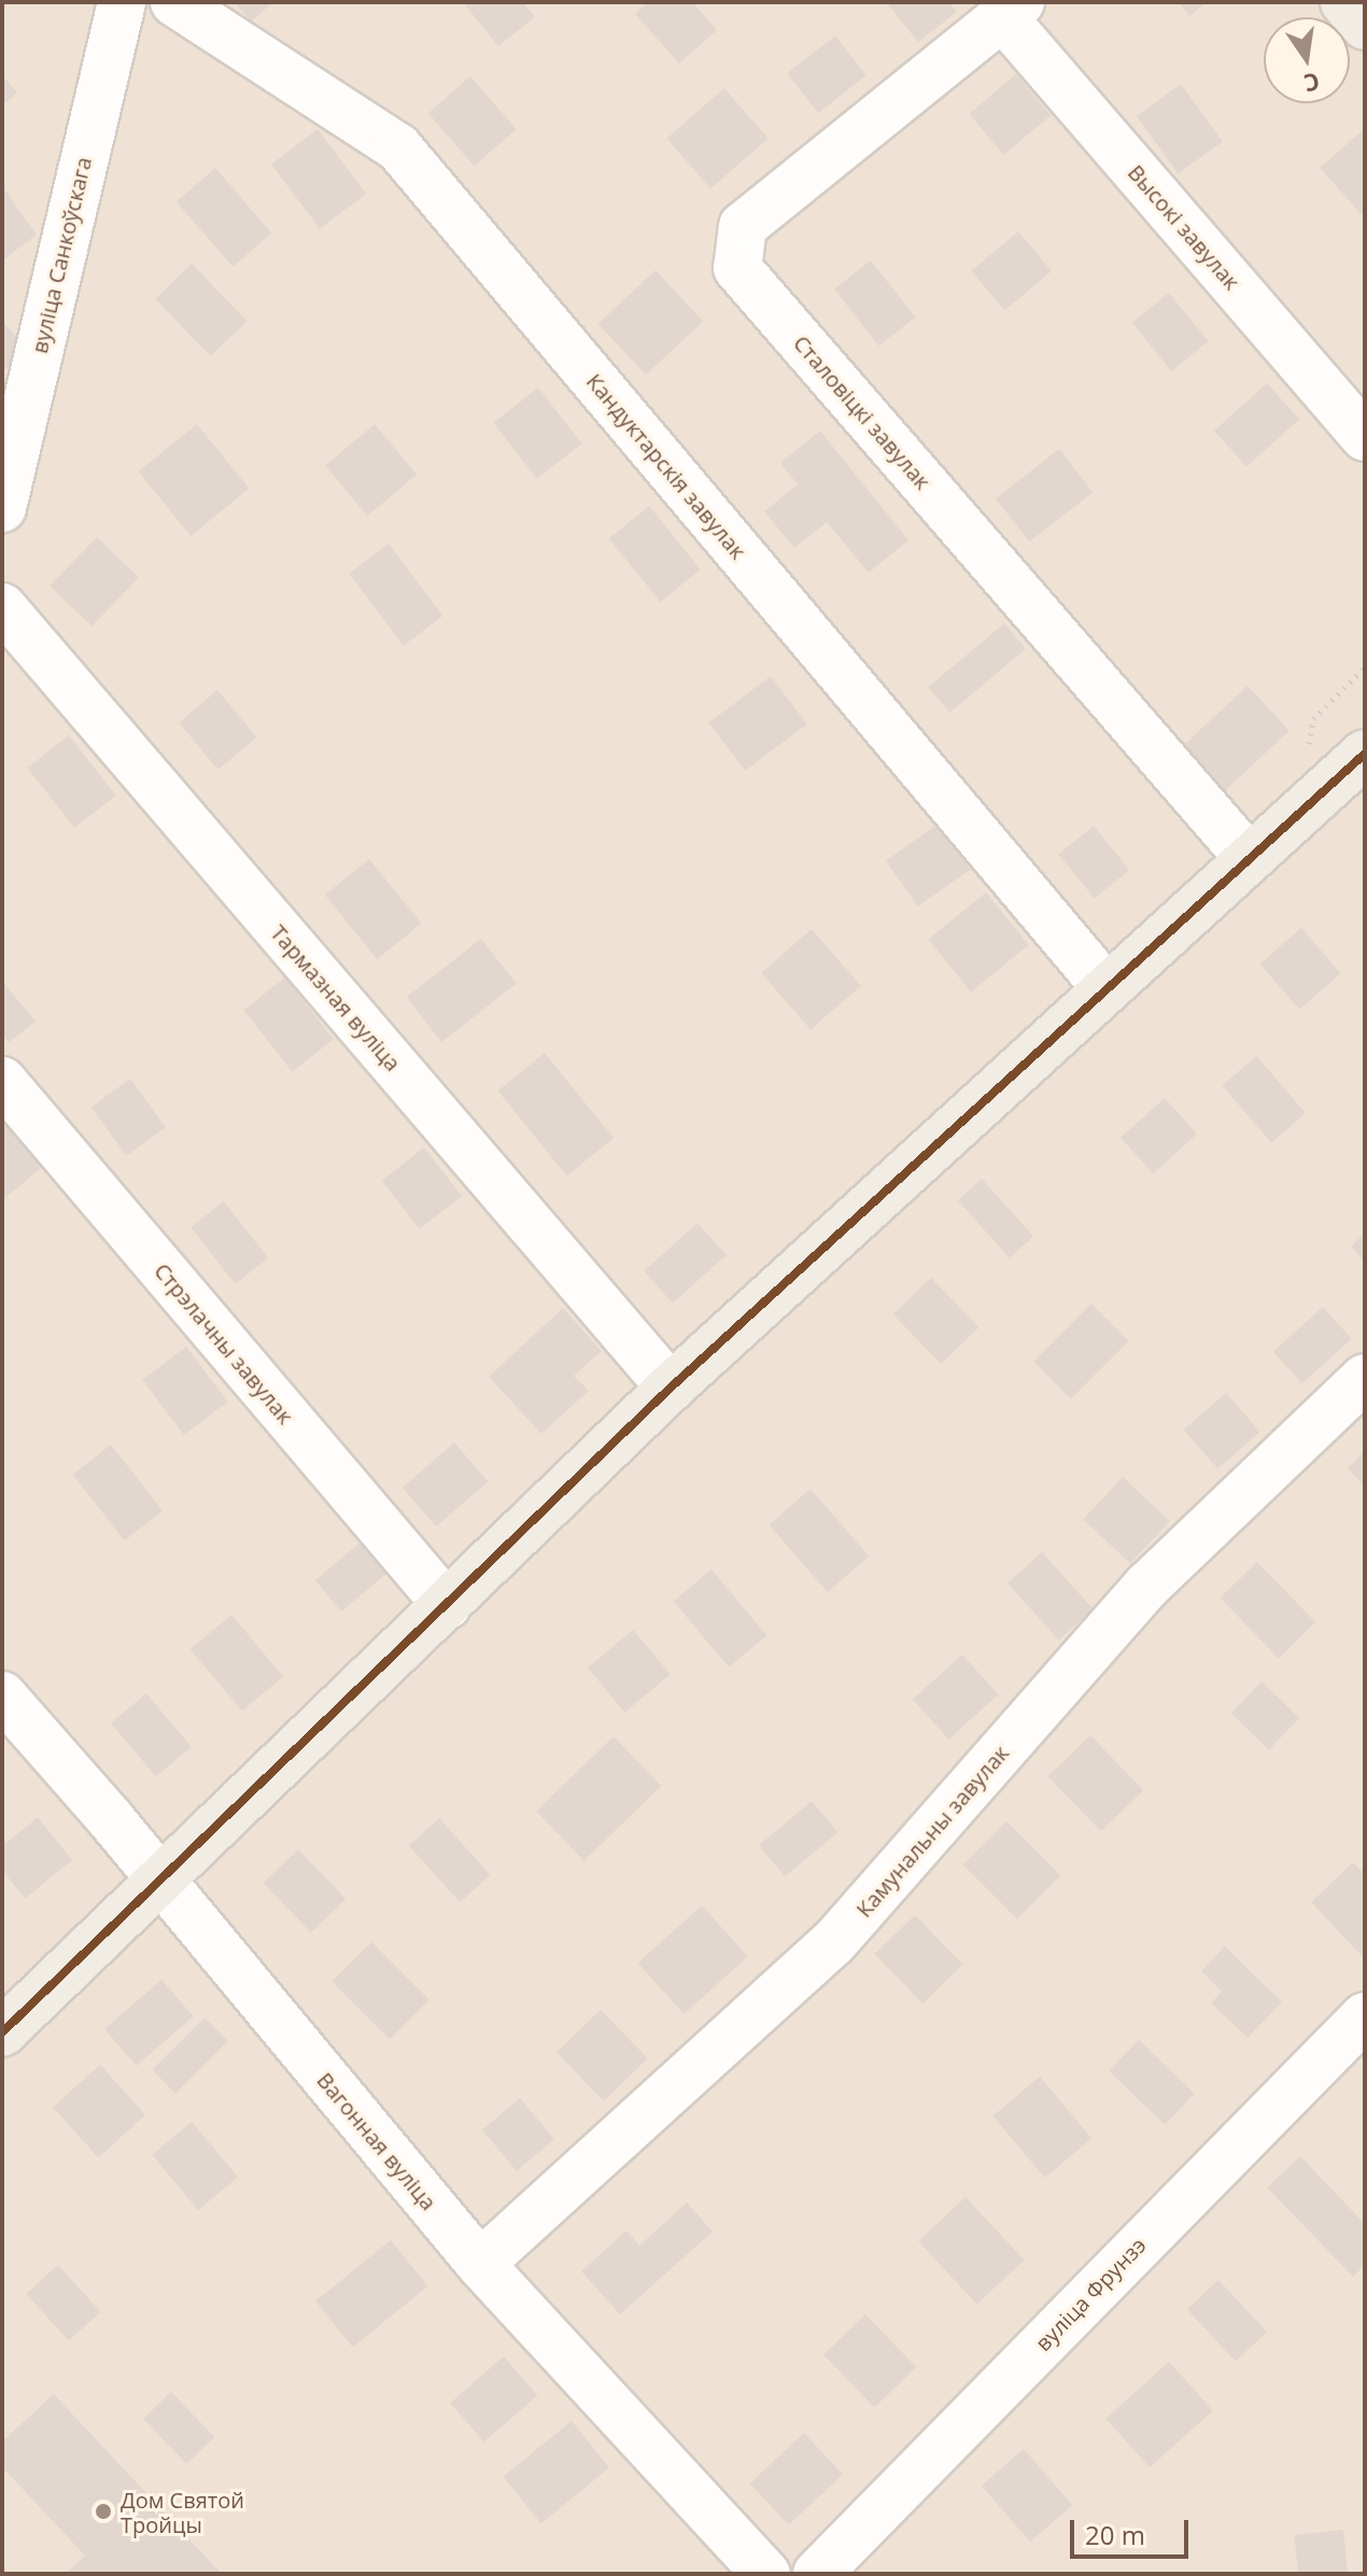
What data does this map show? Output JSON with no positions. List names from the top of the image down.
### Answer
{
  "streets": {
    "street": [
      "Высокі завулак",
      "вуліца Санкоўскага",
      "Сталовіцкі завулак",
      "Кандуктарскія завулак",
      "Тармазная вуліца",
      "Стрэлачны завулак",
      "Камунальны завулак",
      "Вагонная вуліца",
      "вуліца Фрунзэ"
    ]
  },
  "crossings": [
    ["Высокі завулак", "Сталовіцкі завулак"],
    ["Камунальны завулак", "Вагонная вуліца"]
  ],
  "places": ["Дом Святой Тройцы"],
  "scale_bar": "20 m",
  "north": "bottom"
}
